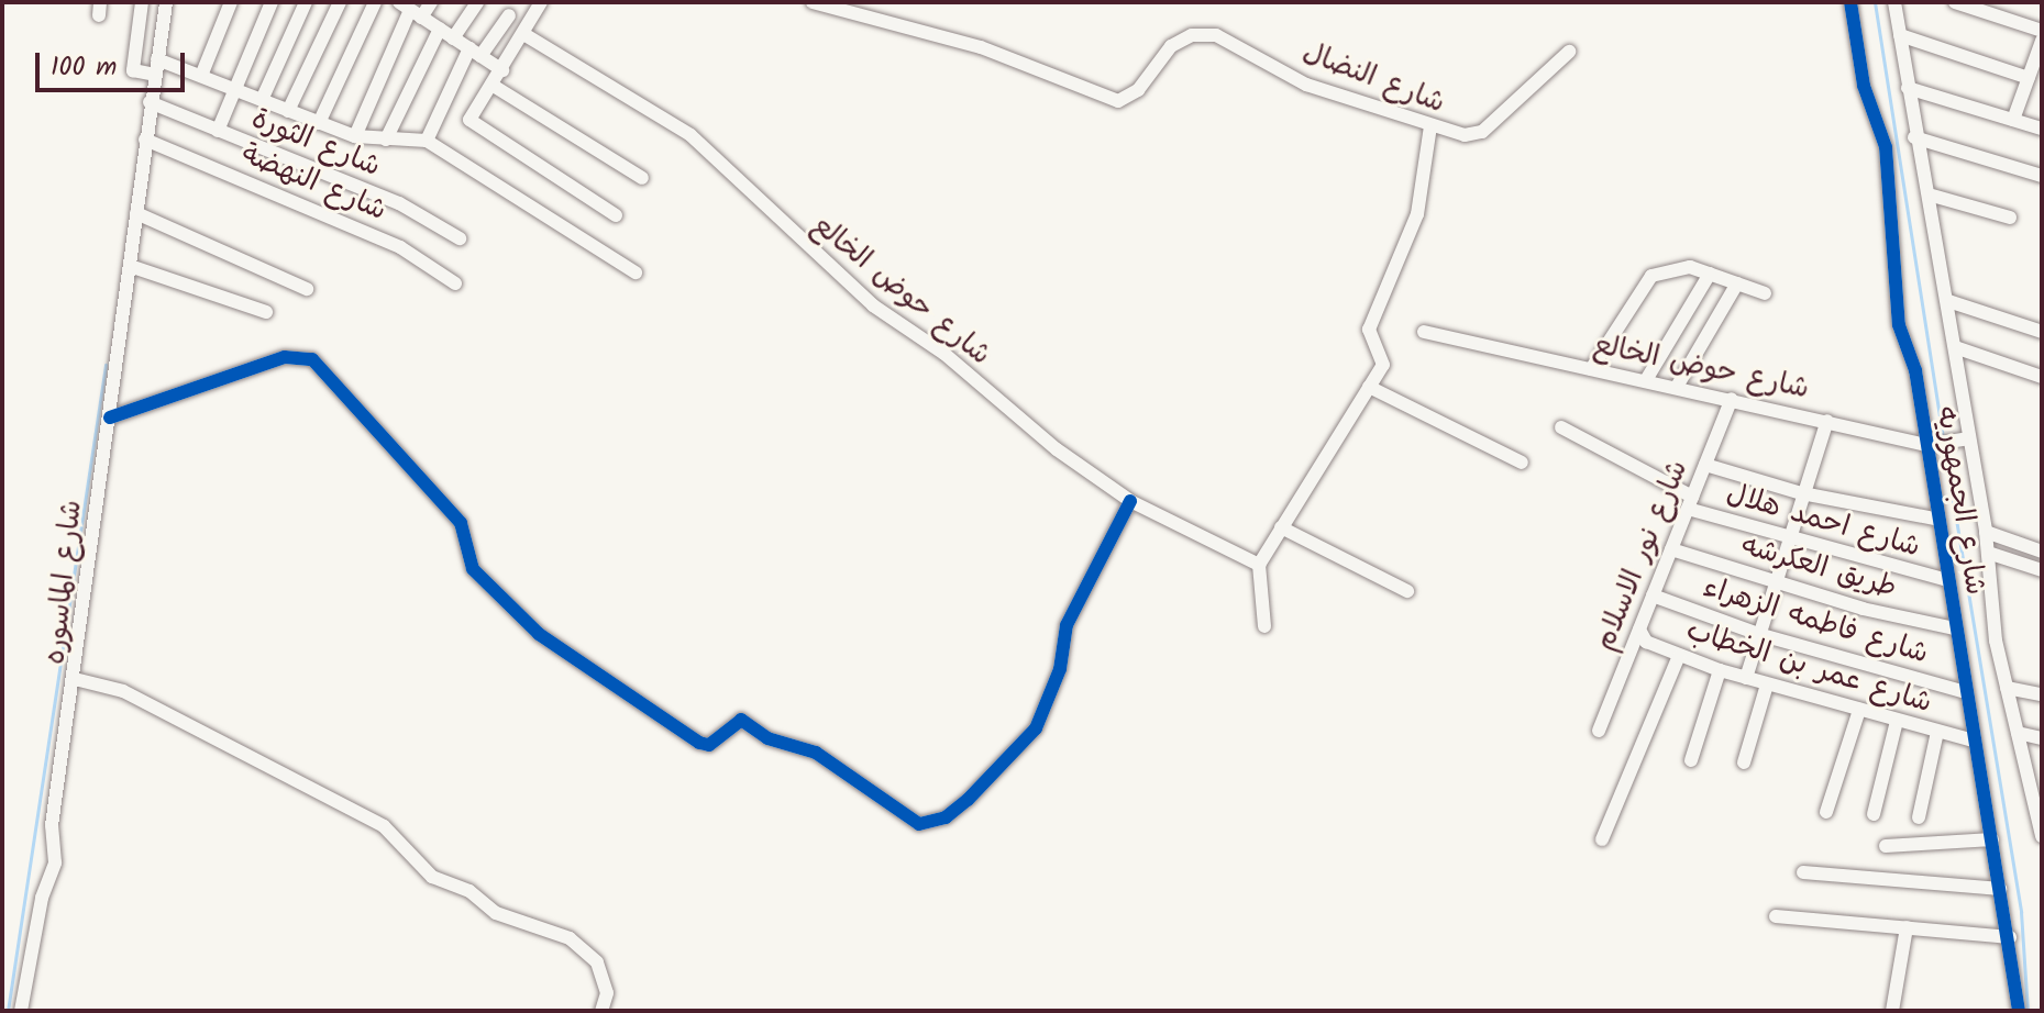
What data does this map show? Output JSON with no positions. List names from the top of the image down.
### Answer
{
  "streets": {
    "street": [
      "شارع النضال",
      "شارع الثورة",
      "شارع النهضة",
      "شارع حوض الخالع",
      "شارع الجمهوريه",
      "شارع احمد هلال",
      "شارع نور الاسلام",
      "طريق العكرشه",
      "شارع الماسوره",
      "شارع فاطمه الزهراء",
      "شارع عمر بن الخطاب"
    ]
  },
  "crossings": [
    ["شارع الثورة", "شارع الماسوره"],
    ["شارع النهضة", "شارع الماسوره"],
    ["شارع حوض الخالع", "شارع الجمهوريه"],
    ["شارع حوض الخالع", "شارع نور الاسلام"],
    ["شارع الجمهوريه", "شارع احمد هلال"],
    ["شارع الجمهوريه", "طريق العكرشه"],
    ["شارع الجمهوريه", "شارع فاطمه الزهراء"],
    ["شارع الجمهوريه", "شارع عمر بن الخطاب"],
    ["شارع احمد هلال", "شارع نور الاسلام"],
    ["شارع نور الاسلام", "طريق العكرشه"],
    ["شارع نور الاسلام", "شارع فاطمه الزهراء"],
    ["شارع نور الاسلام", "شارع عمر بن الخطاب"]
  ],
  "scale_bar": "100 m"
}
